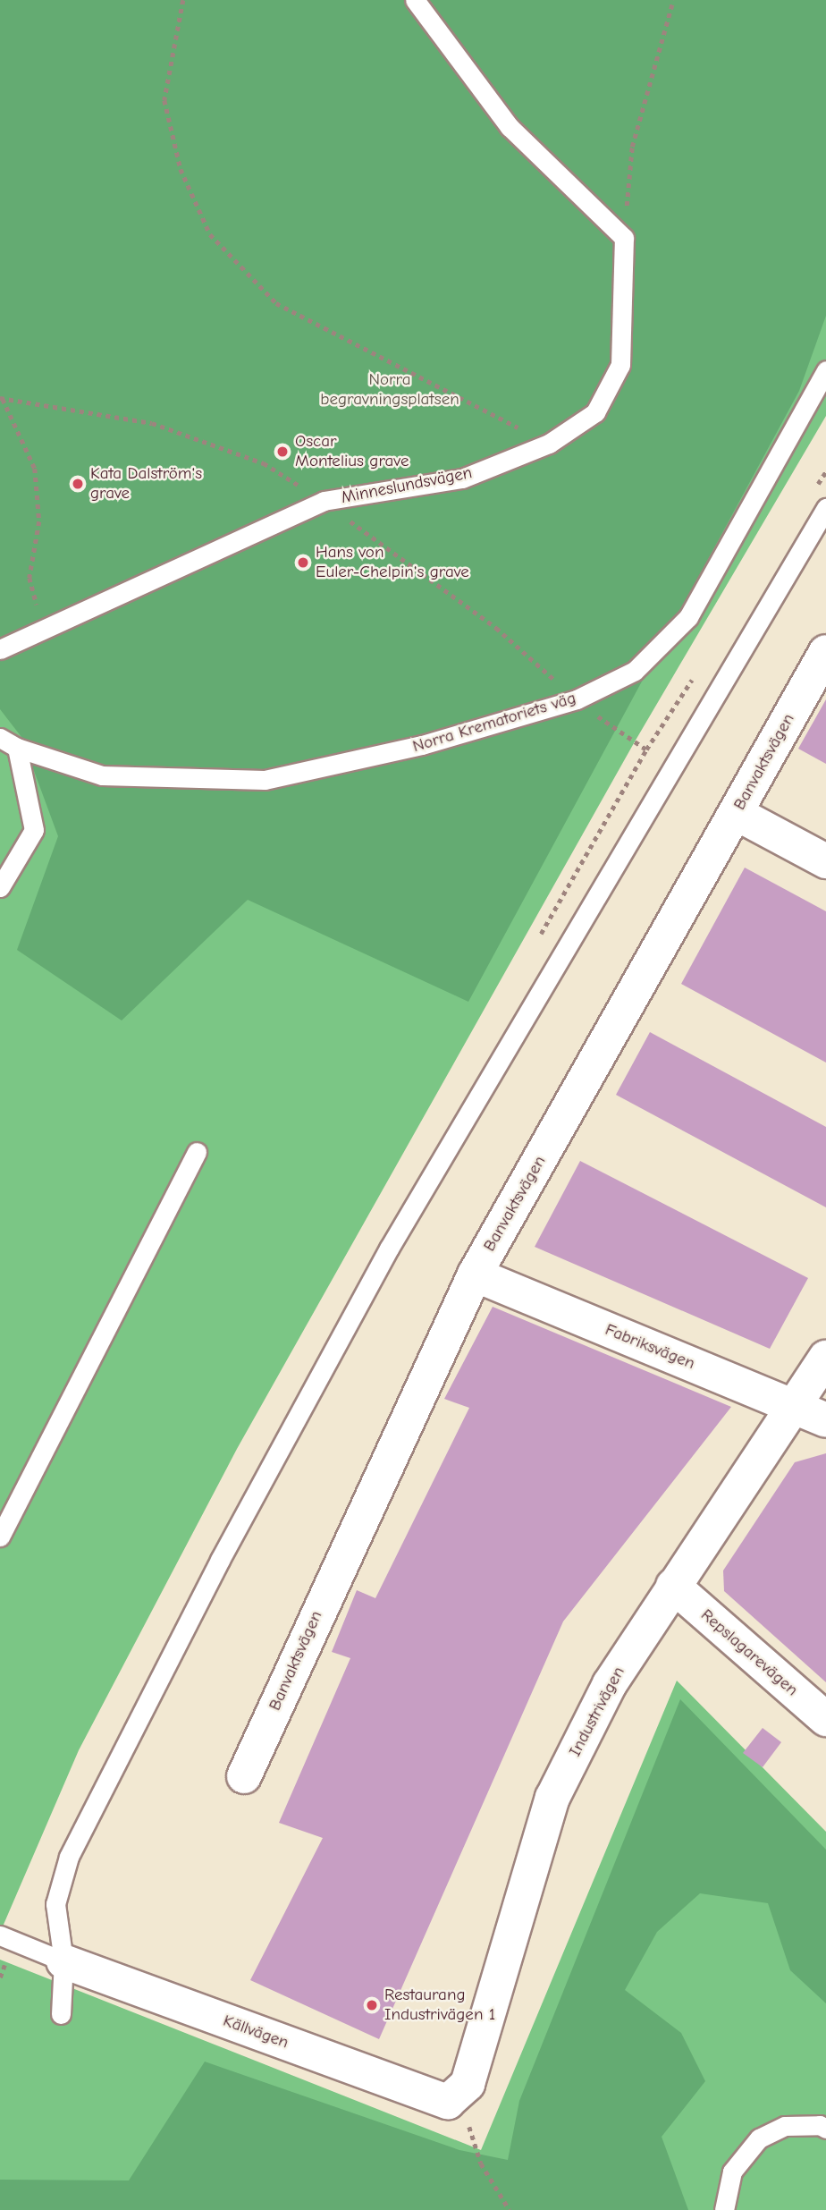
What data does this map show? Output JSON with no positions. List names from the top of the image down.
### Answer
{
  "streets": {
    "street": [
      "Banvaktsvägen",
      "Fabriksvägen",
      "Repslagarevägen",
      "Industrivägen",
      "Källvägen"
    ],
    "lane": ["Minneslundsvägen", "Norra Krematoriets väg"]
  },
  "crossings": [
    ["Banvaktsvägen", "Fabriksvägen"],
    ["Fabriksvägen", "Industrivägen"],
    ["Repslagarevägen", "Industrivägen"],
    ["Industrivägen", "Källvägen"]
  ],
  "parks": ["Norra begravningsplatsen"],
  "places": [
    "Oscar Montelius grave",
    "Kata Dalström's grave",
    "Hans von Euler-Chelpin's grave",
    "Restaurang Industrivägen 1"
  ]
}
